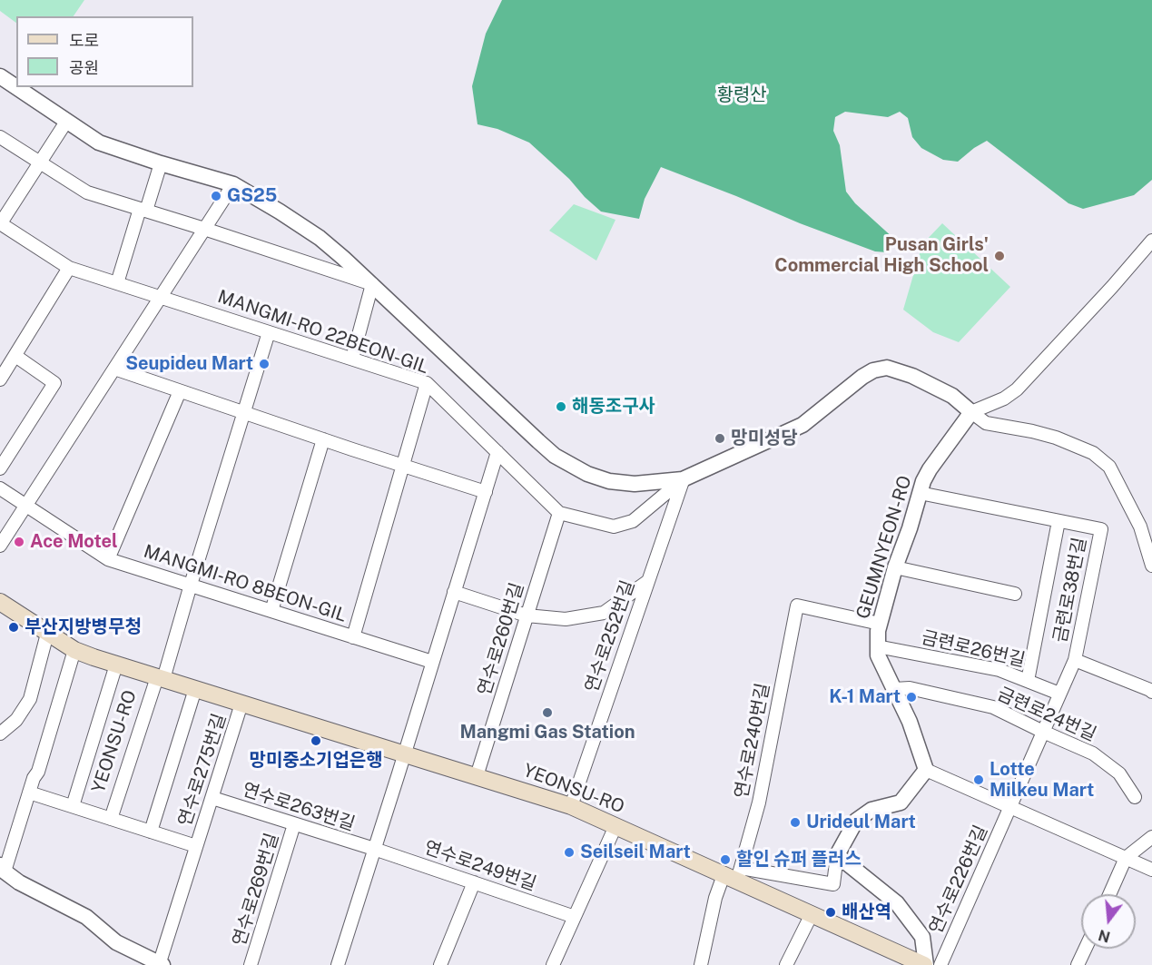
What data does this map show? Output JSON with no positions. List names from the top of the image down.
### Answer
{
  "streets": {
    "main road": ["YEONSU-RO"],
    "street": [
      "MANGMI-RO 22BEON-GIL",
      "GEUMNYEON-RO",
      "MANGMI-RO 8BEON-GIL",
      "금련로38번길",
      "연수로252번길",
      "연수로260번길",
      "금련로26번길",
      "금련로24번길",
      "연수로240번길",
      "연수로275번길",
      "연수로263번길",
      "연수로249번길",
      "연수로226번길",
      "연수로269번길"
    ]
  },
  "crossings": [
    ["MANGMI-RO 22BEON-GIL", "연수로260번길"],
    ["MANGMI-RO 22BEON-GIL", "연수로263번길"],
    ["GEUMNYEON-RO", "금련로38번길"],
    ["GEUMNYEON-RO", "금련로26번길"],
    ["GEUMNYEON-RO", "금련로24번길"],
    ["GEUMNYEON-RO", "연수로240번길"],
    ["MANGMI-RO 8BEON-GIL", "연수로263번길"],
    ["금련로38번길", "연수로226번길"],
    ["연수로252번길", "YEONSU-RO"],
    ["연수로260번길", "YEONSU-RO"],
    ["금련로26번길", "연수로226번길"],
    ["금련로24번길", "연수로226번길"],
    ["연수로240번길", "YEONSU-RO"],
    ["YEONSU-RO", "연수로275번길"],
    ["YEONSU-RO", "연수로263번길"],
    ["연수로275번길", "연수로263번길"],
    ["연수로263번길", "연수로249번길"],
    ["연수로263번길", "연수로269번길"]
  ],
  "parks": ["황령산"],
  "places": [
    "GS25",
    "Pusan Girls' Commercial High School",
    "Seupideu Mart",
    "해동조구사",
    "망미성당",
    "Ace Motel",
    "부산지방병무청",
    "K-1 Mart",
    "Mangmi Gas Station",
    "망미중소기업은행",
    "Lotte Milkeu Mart",
    "Urideul Mart",
    "Seilseil Mart",
    "할인 슈퍼 플러스",
    "배산역"
  ],
  "legend": ["도로", "공원"],
  "north": "bottom"
}
